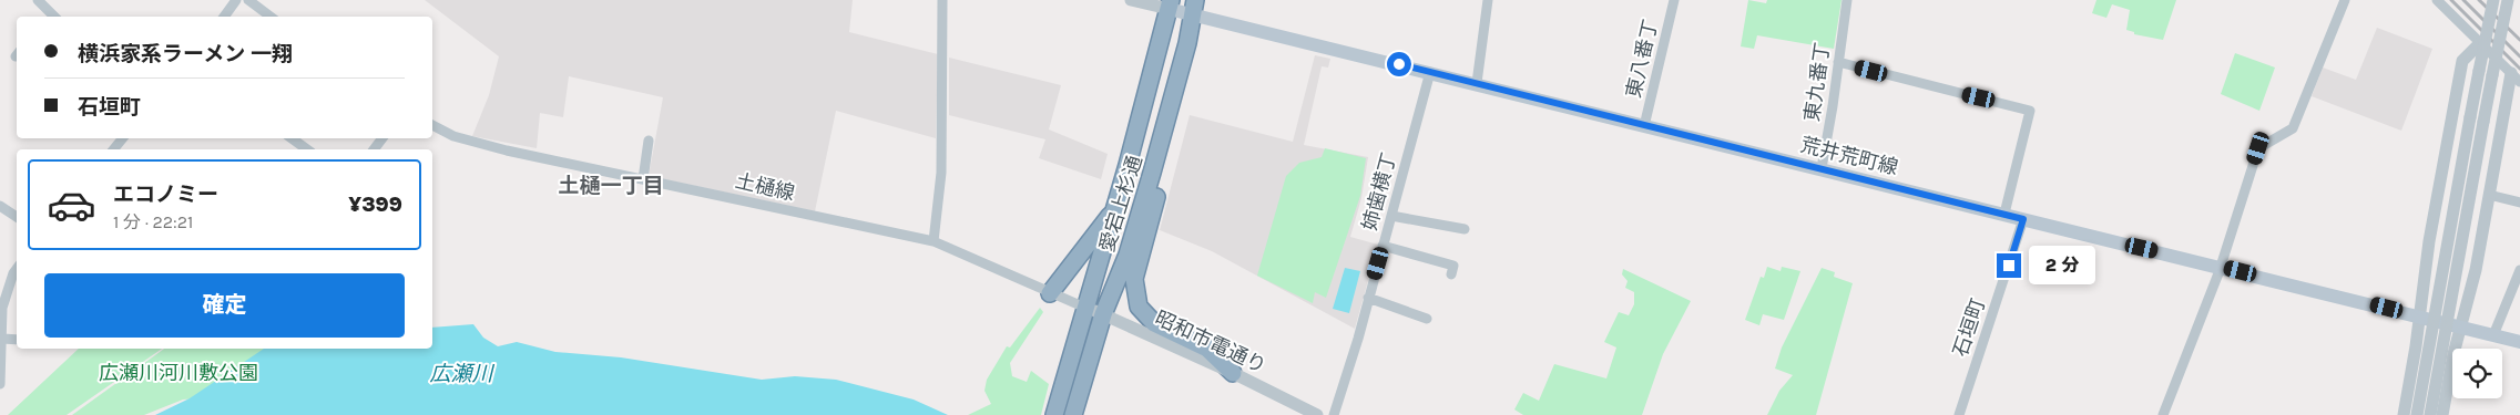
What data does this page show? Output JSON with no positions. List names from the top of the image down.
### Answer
{
  "streets": {
    "highway": ["愛宕上杉通"],
    "main road": ["荒井荒町線"],
    "street": [
      "東八番丁",
      "東九番丁",
      "土樋線",
      "姉歯横丁",
      "石垣町",
      "昭和市電通り"
    ]
  },
  "crossings": [
    ["東八番丁", "荒井荒町線"],
    ["東九番丁", "荒井荒町線"],
    ["荒井荒町線", "姉歯横丁"],
    ["荒井荒町線", "愛宕上杉通"],
    ["荒井荒町線", "石垣町"],
    ["土樋線", "愛宕上杉通"],
    ["土樋線", "昭和市電通り"],
    ["愛宕上杉通", "昭和市電通り"]
  ],
  "districts": ["土樋一丁目"],
  "water": ["広瀬川"],
  "parks": ["広瀬川河川敷公園"],
  "page": {
    "banner": ["横浜家系ラーメン 一翔", "石垣町"],
    "list": [
      {
        "name": "エコノミー",
        "note": "1 分 · 22:21",
        "value": "¥399"
      }
    ],
    "bubble": "2 分",
    "buttons": "確定"
  }
}
